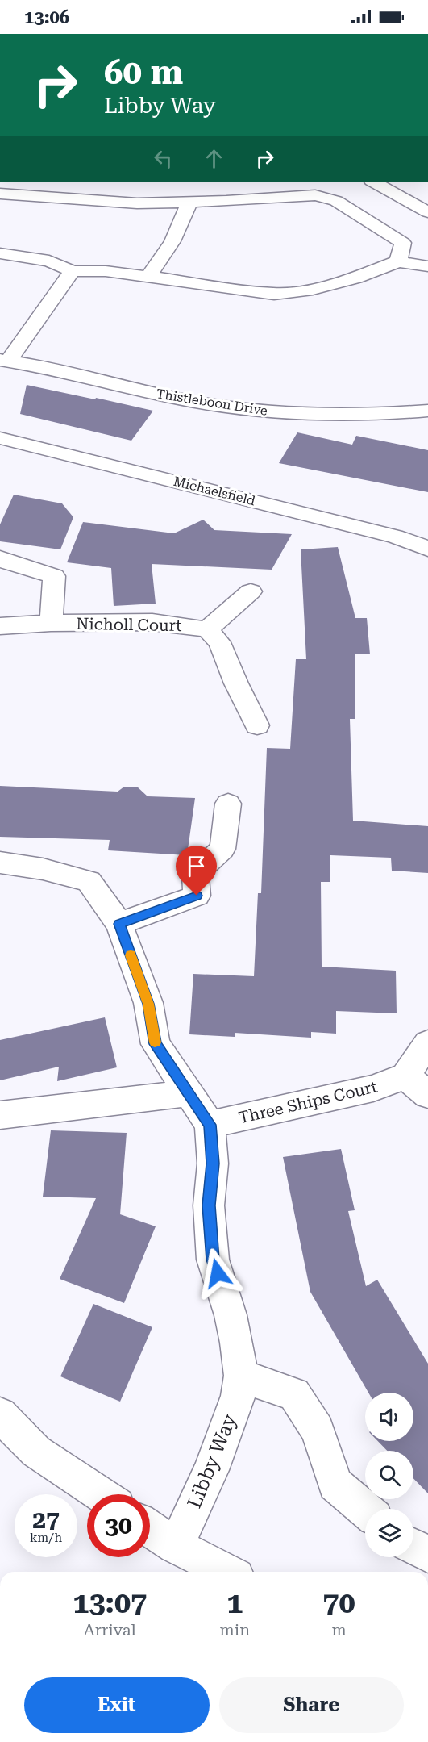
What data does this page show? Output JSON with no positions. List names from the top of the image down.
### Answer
{
  "streets": {
    "street": [
      "Thistleboon Drive",
      "Michaelsfield",
      "Nicholl Court",
      "Three Ships Court",
      "Libby Way"
    ]
  },
  "crossings": [
    ["Three Ships Court", "Libby Way"]
  ],
  "page": {
    "status": "13:06",
    "turn": ["60 m", "Libby Way"],
    "speed": "27 km/h",
    "limit": "30",
    "eta": [
      "13:07",
      "Arrival",
      "1",
      "min",
      "70",
      "m"
    ],
    "buttons": ["Exit", "Share"]
  }
}
